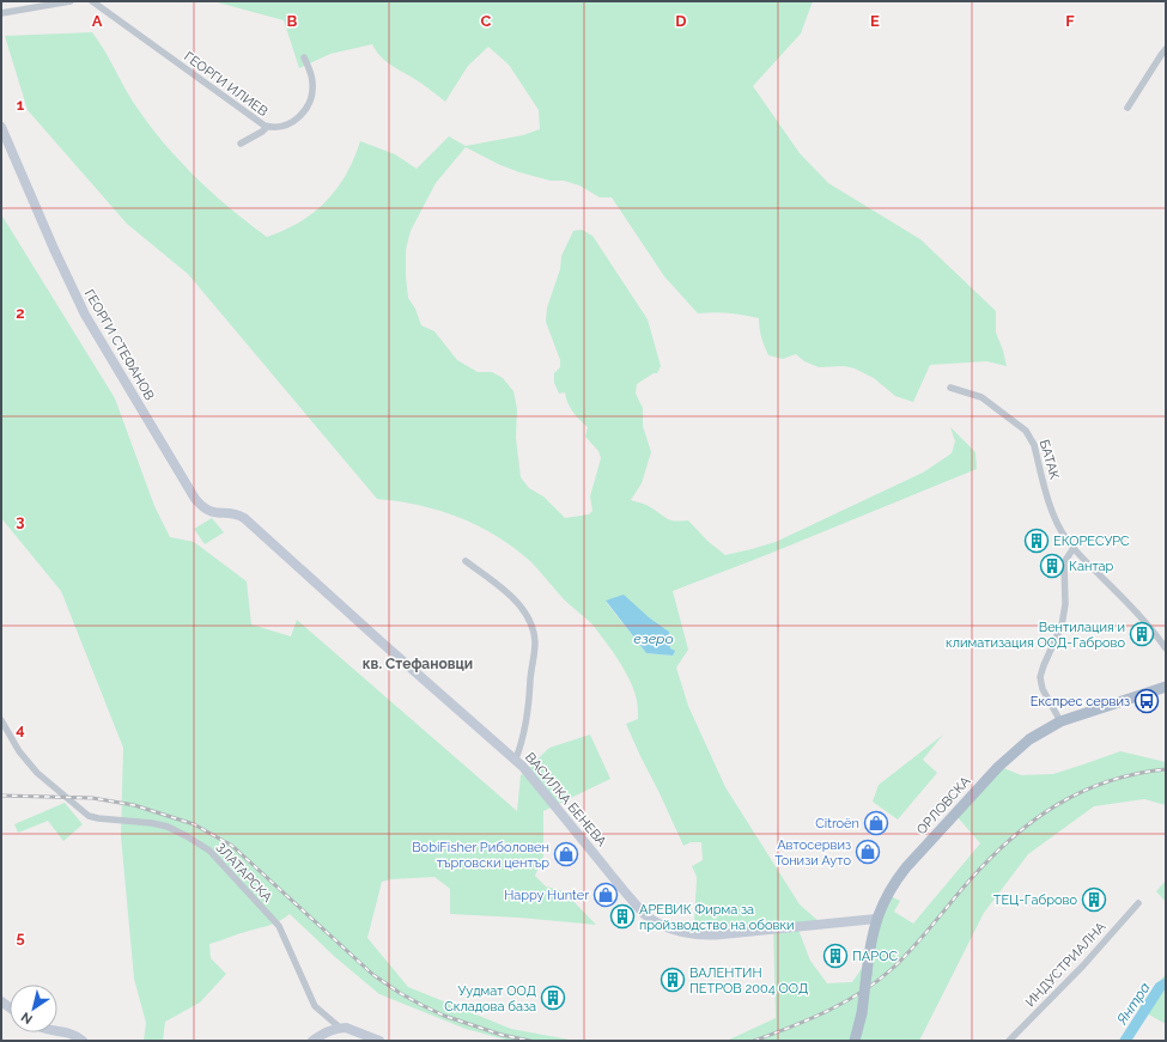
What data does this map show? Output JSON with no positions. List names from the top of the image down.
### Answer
{
  "streets": {
    "main road": ["ОРЛОВСКА"],
    "street": [
      "ГЕОРГИ ИЛИЕВ",
      "ГЕОРГИ СТЕФАНОВ",
      "БАТАК",
      "ВАСИЛКА БЕНЕВА",
      "ЗЛАТАРСКА",
      "ИНДУСТРИАЛНА"
    ]
  },
  "crossings": [
    ["ГЕОРГИ СТЕФАНОВ", "ВАСИЛКА БЕНЕВА"],
    ["ВАСИЛКА БЕНЕВА", "ОРЛОВСКА"]
  ],
  "districts": ["кв. Стефановци"],
  "water": ["езеро", "Янтра"],
  "places": {
    "building": [
      "ЕКОРЕСУРС",
      "Кантар",
      "Вентилация и климатизация ООД-Габрово",
      "ТЕЦ-Габрово",
      "АРЕВИК Фирма за пройзводство на обовки",
      "ПАРОС",
      "ВАЛЕНТИН ПЕТРОВ 2004 ООД",
      "Уудмат ООД Складова база"
    ],
    "bus stop": ["Експрес сервиз"],
    "shop": [
      "Citroën",
      "Автосервиз Тонизи Ауто",
      "BobiFisher Риболовен търговски център",
      "Happy Hunter"
    ]
  },
  "north": "bottom left",
  "grid": {
    "columns": [
      "A",
      "B",
      "C",
      "D",
      "E",
      "F"
    ],
    "rows": [
      "1",
      "2",
      "3",
      "4",
      "5"
    ]
  }
}
